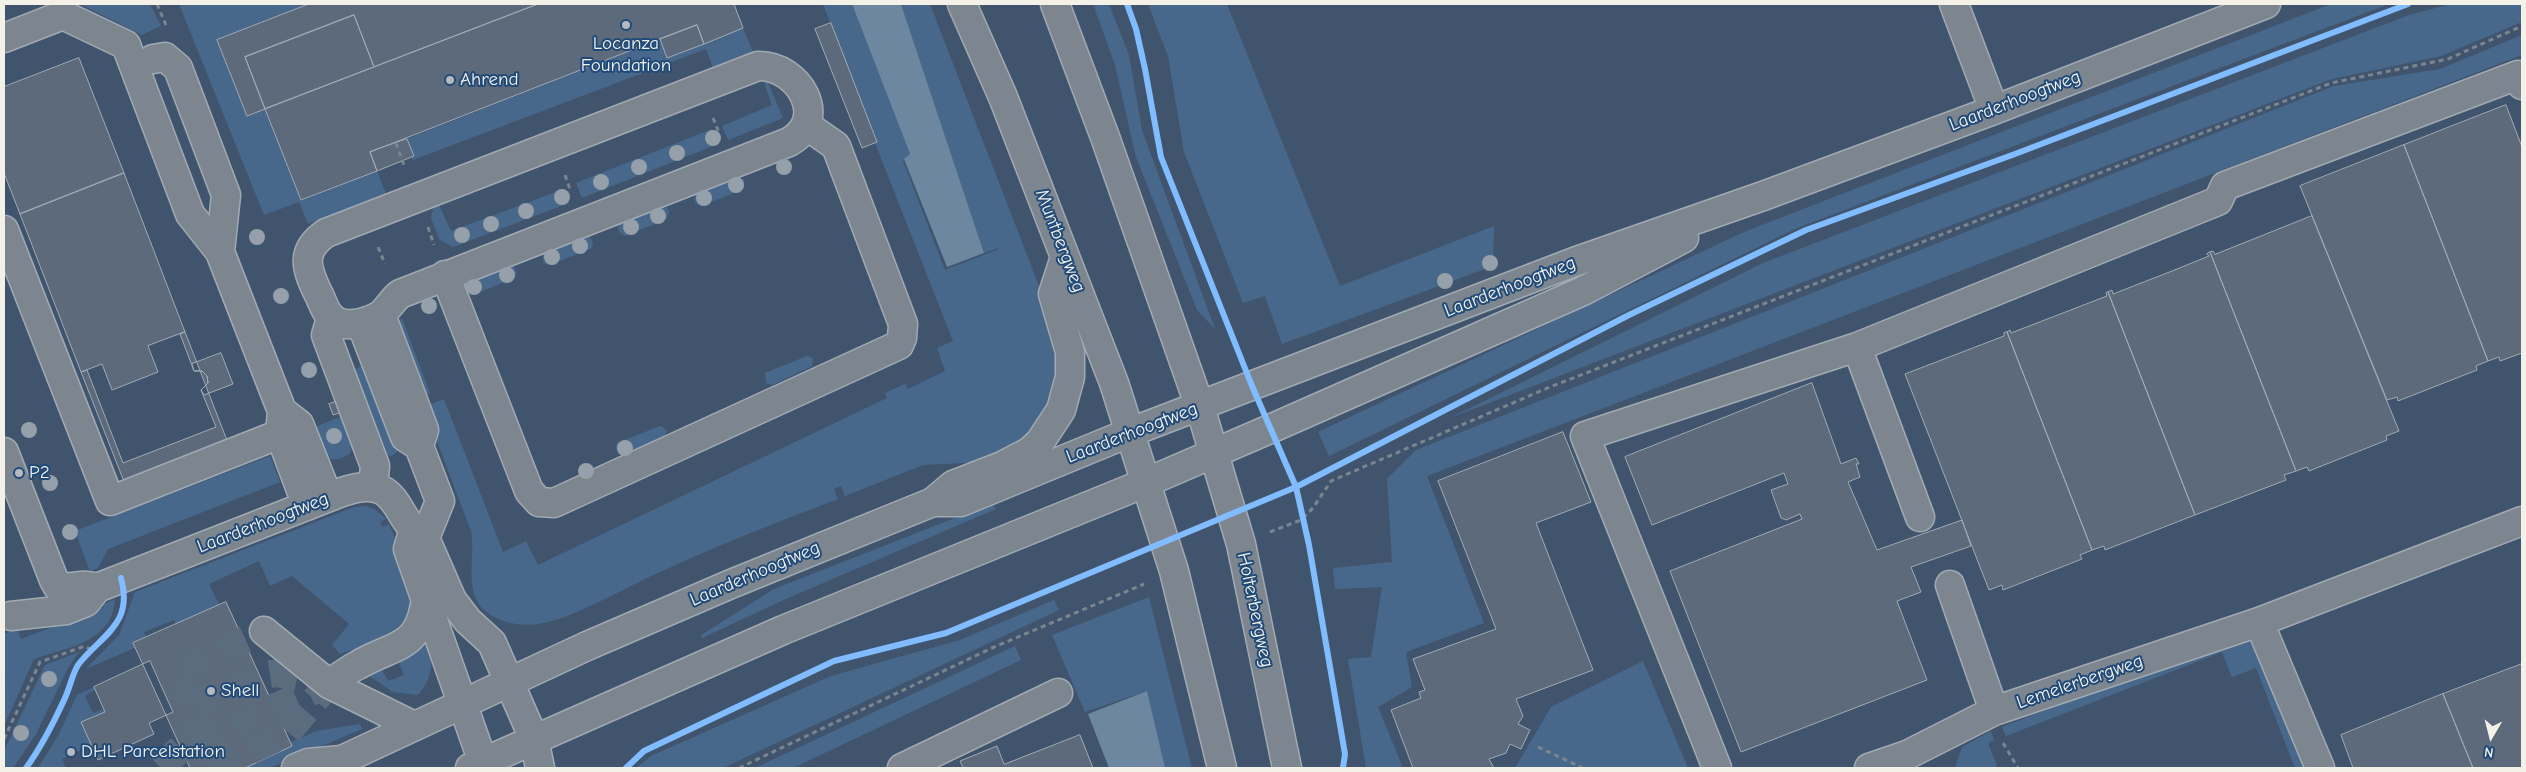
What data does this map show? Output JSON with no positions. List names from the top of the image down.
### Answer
{
  "streets": {
    "street": [
      "Laarderhoogtweg",
      "Muntbergweg",
      "Holterbergweg",
      "Lemelerbergweg"
    ]
  },
  "crossings": [
    ["Laarderhoogtweg", "Muntbergweg"],
    ["Laarderhoogtweg", "Holterbergweg"]
  ],
  "places": [
    "Locanza Foundation",
    "Ahrend",
    "P2",
    "Shell",
    "DHL Parcelstation"
  ],
  "north": "bottom"
}
